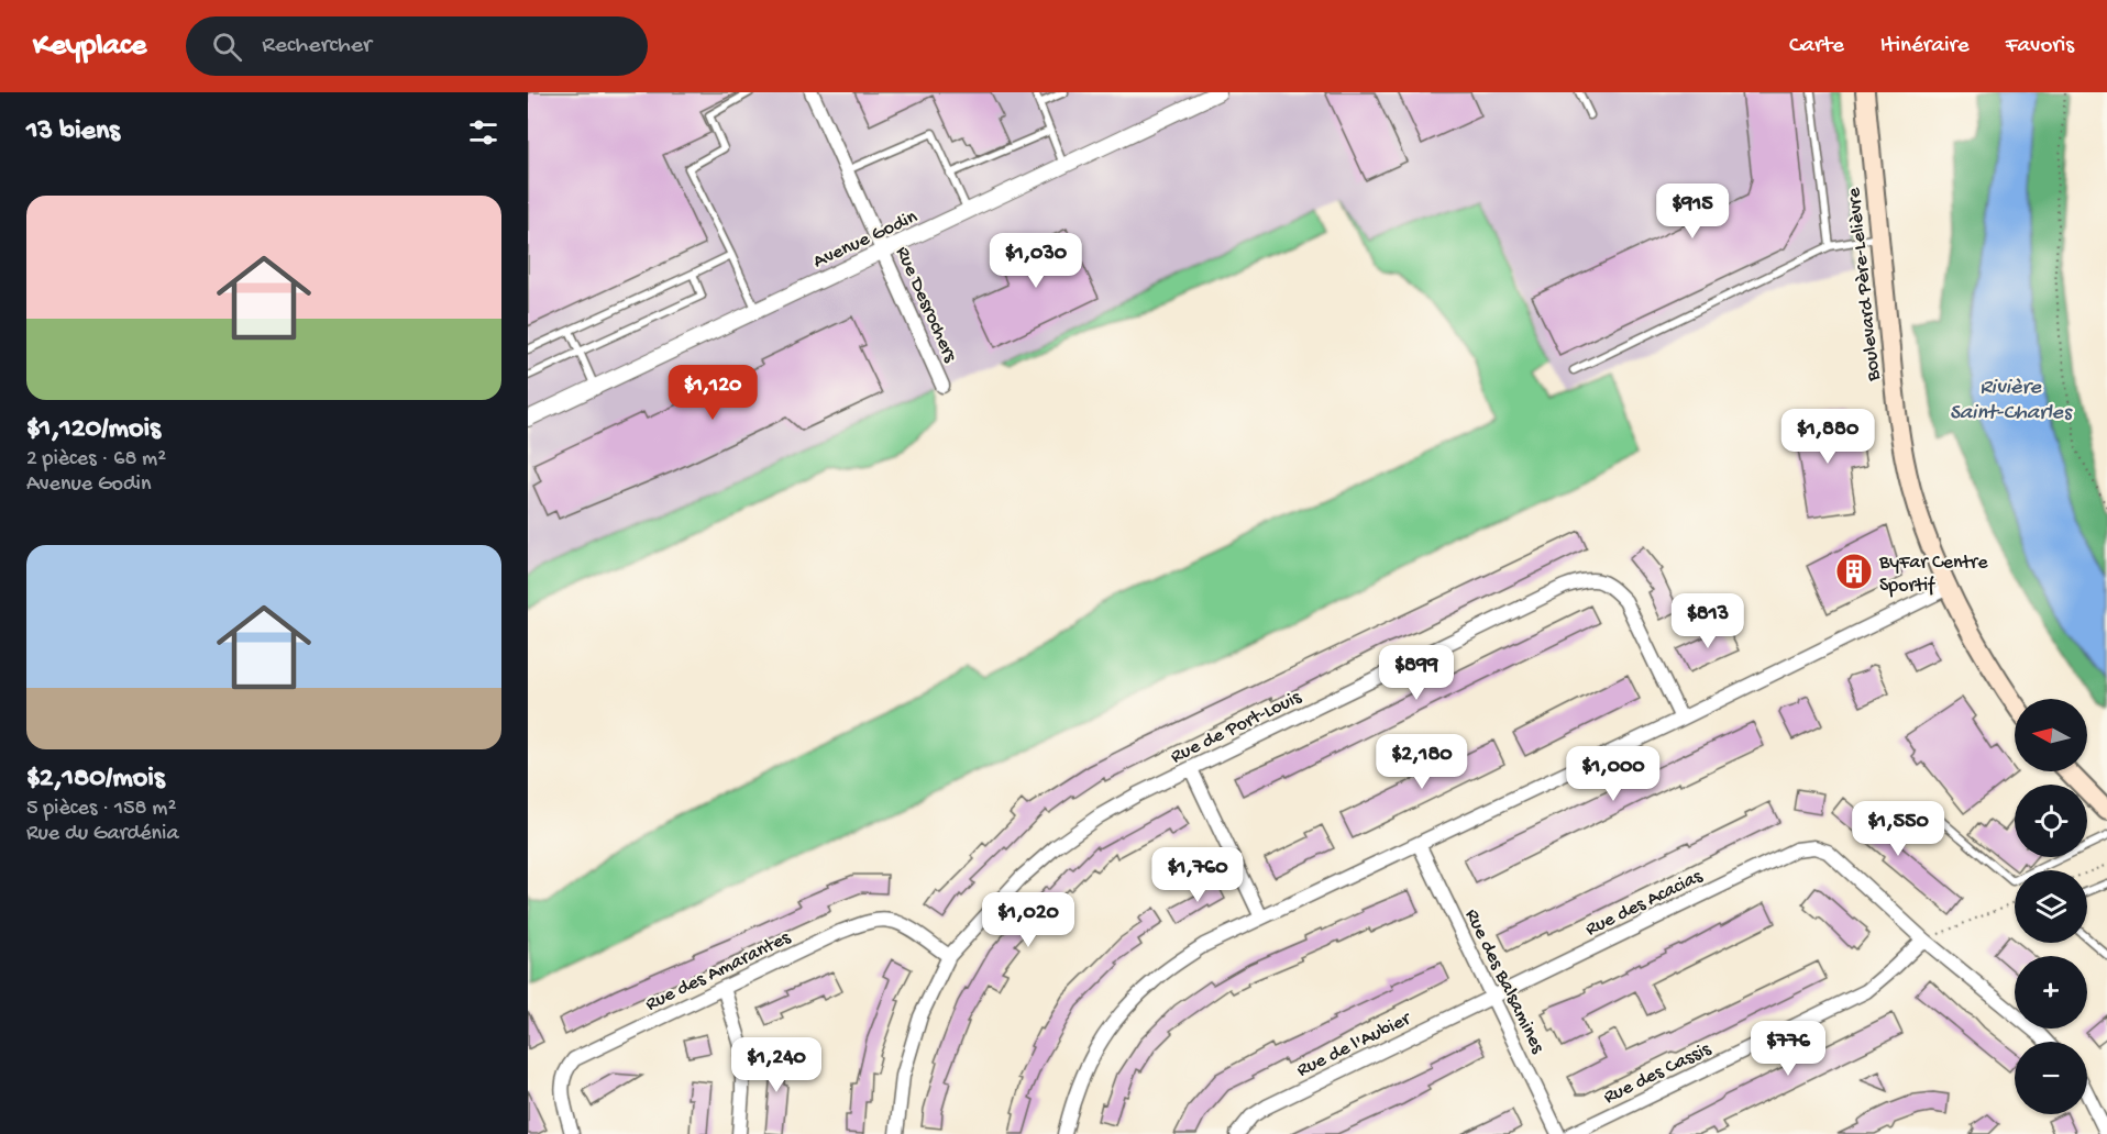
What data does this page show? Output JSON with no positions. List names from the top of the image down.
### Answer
{
  "streets": {
    "main road": ["Boulevard Père-Lelièvre"],
    "street": [
      "Avenue Godin",
      "Rue Desrochers",
      "Rue de Port-Louis",
      "Rue des Acacias",
      "Rue des Amarantes",
      "Rue des Balsamines",
      "Rue de l'Aubier",
      "Rue des Cassis"
    ]
  },
  "crossings": [
    ["Avenue Godin", "Rue Desrochers"],
    ["Rue de Port-Louis", "Rue des Amarantes"],
    ["Rue des Acacias", "Rue des Balsamines"],
    ["Rue des Acacias", "Rue de l'Aubier"],
    ["Rue des Acacias", "Rue des Cassis"],
    ["Rue des Balsamines", "Rue de l'Aubier"]
  ],
  "water": ["Rivière Saint-Charles"],
  "places": {
    "building": ["ByFar Centre Sportif"]
  },
  "north": "left",
  "page": {
    "header": "Keyplace",
    "search": "Rechercher",
    "nav": ["Carte", "Itinéraire", "Favoris"],
    "heading": "13 biens",
    "list": [
      {
        "name": "$1,120/mois",
        "note": "2 pièces · 68 m² · Avenue Godin"
      },
      {
        "name": "$2,180/mois",
        "note": "5 pièces · 158 m² · Rue du Gardénia"
      }
    ],
    "price": [
      "$915",
      "$1,030",
      "$1,120",
      "$1,880",
      "$813",
      "$899",
      "$2,180",
      "$1,000",
      "$1,550",
      "$1,760",
      "$1,020",
      "$776",
      "$1,240"
    ],
    "map_buttons": ["+", "−"]
  }
}
